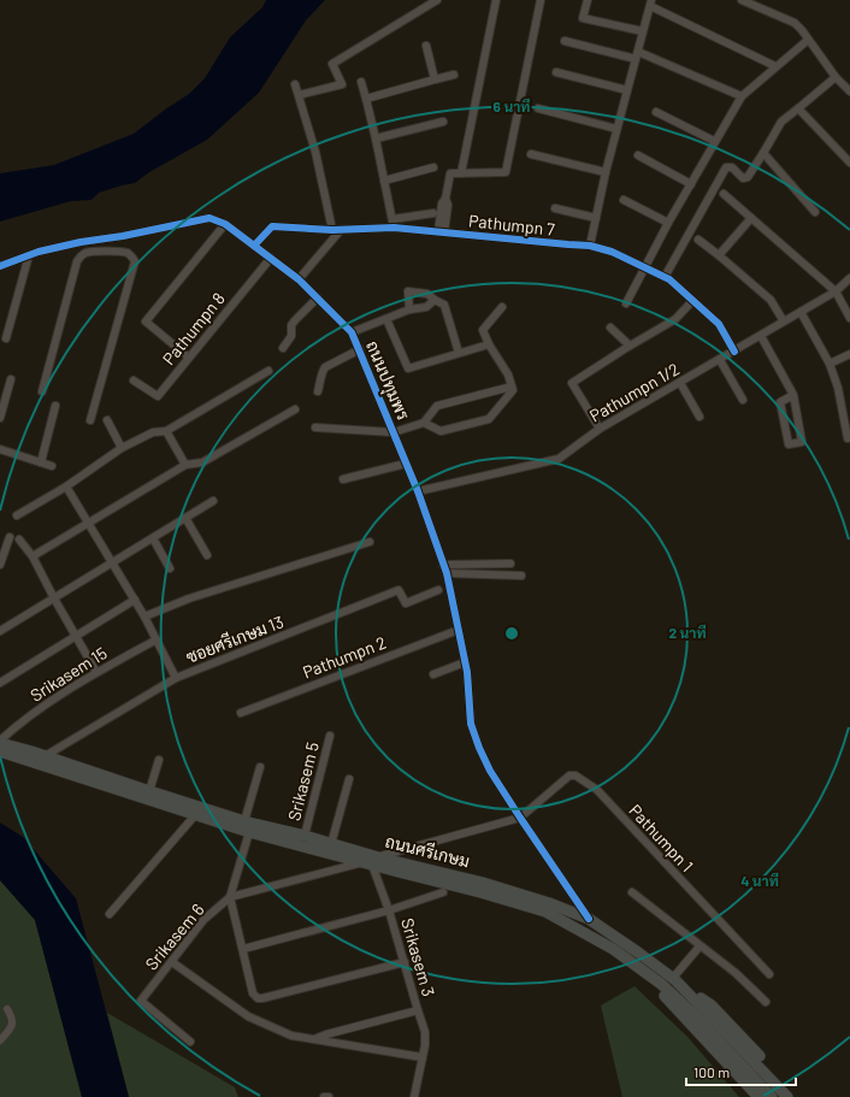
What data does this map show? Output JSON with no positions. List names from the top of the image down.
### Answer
{
  "streets": {
    "main road": ["ถนนศรีเกษม"],
    "street": [
      "Pathumpn 7",
      "Pathumpn 8",
      "ถนนปทุมพร",
      "Pathumpn 1/2",
      "ซอยศรีเกษม 13",
      "Pathumpn 2",
      "Srikasem 15",
      "Srikasem 5",
      "Pathumpn 1",
      "Srikasem 6",
      "Srikasem 3"
    ]
  },
  "crossings": [
    ["Pathumpn 7", "ถนนปทุมพร"],
    ["Pathumpn 7", "Pathumpn 1/2"],
    ["Pathumpn 8", "ถนนปทุมพร"],
    ["ถนนปทุมพร", "Pathumpn 1/2"],
    ["ถนนปทุมพร", "Pathumpn 2"],
    ["ถนนปทุมพร", "Pathumpn 1"],
    ["ถนนปทุมพร", "ถนนศรีเกษม"],
    ["ซอยศรีเกษม 13", "ถนนศรีเกษม"],
    ["Srikasem 15", "ถนนศรีเกษม"],
    ["Srikasem 5", "ถนนศรีเกษม"],
    ["ถนนศรีเกษม", "Srikasem 3"]
  ],
  "scale_bar": "100 m",
  "rings": ["6 นาที", "2 นาที", "4 นาที"]
}
